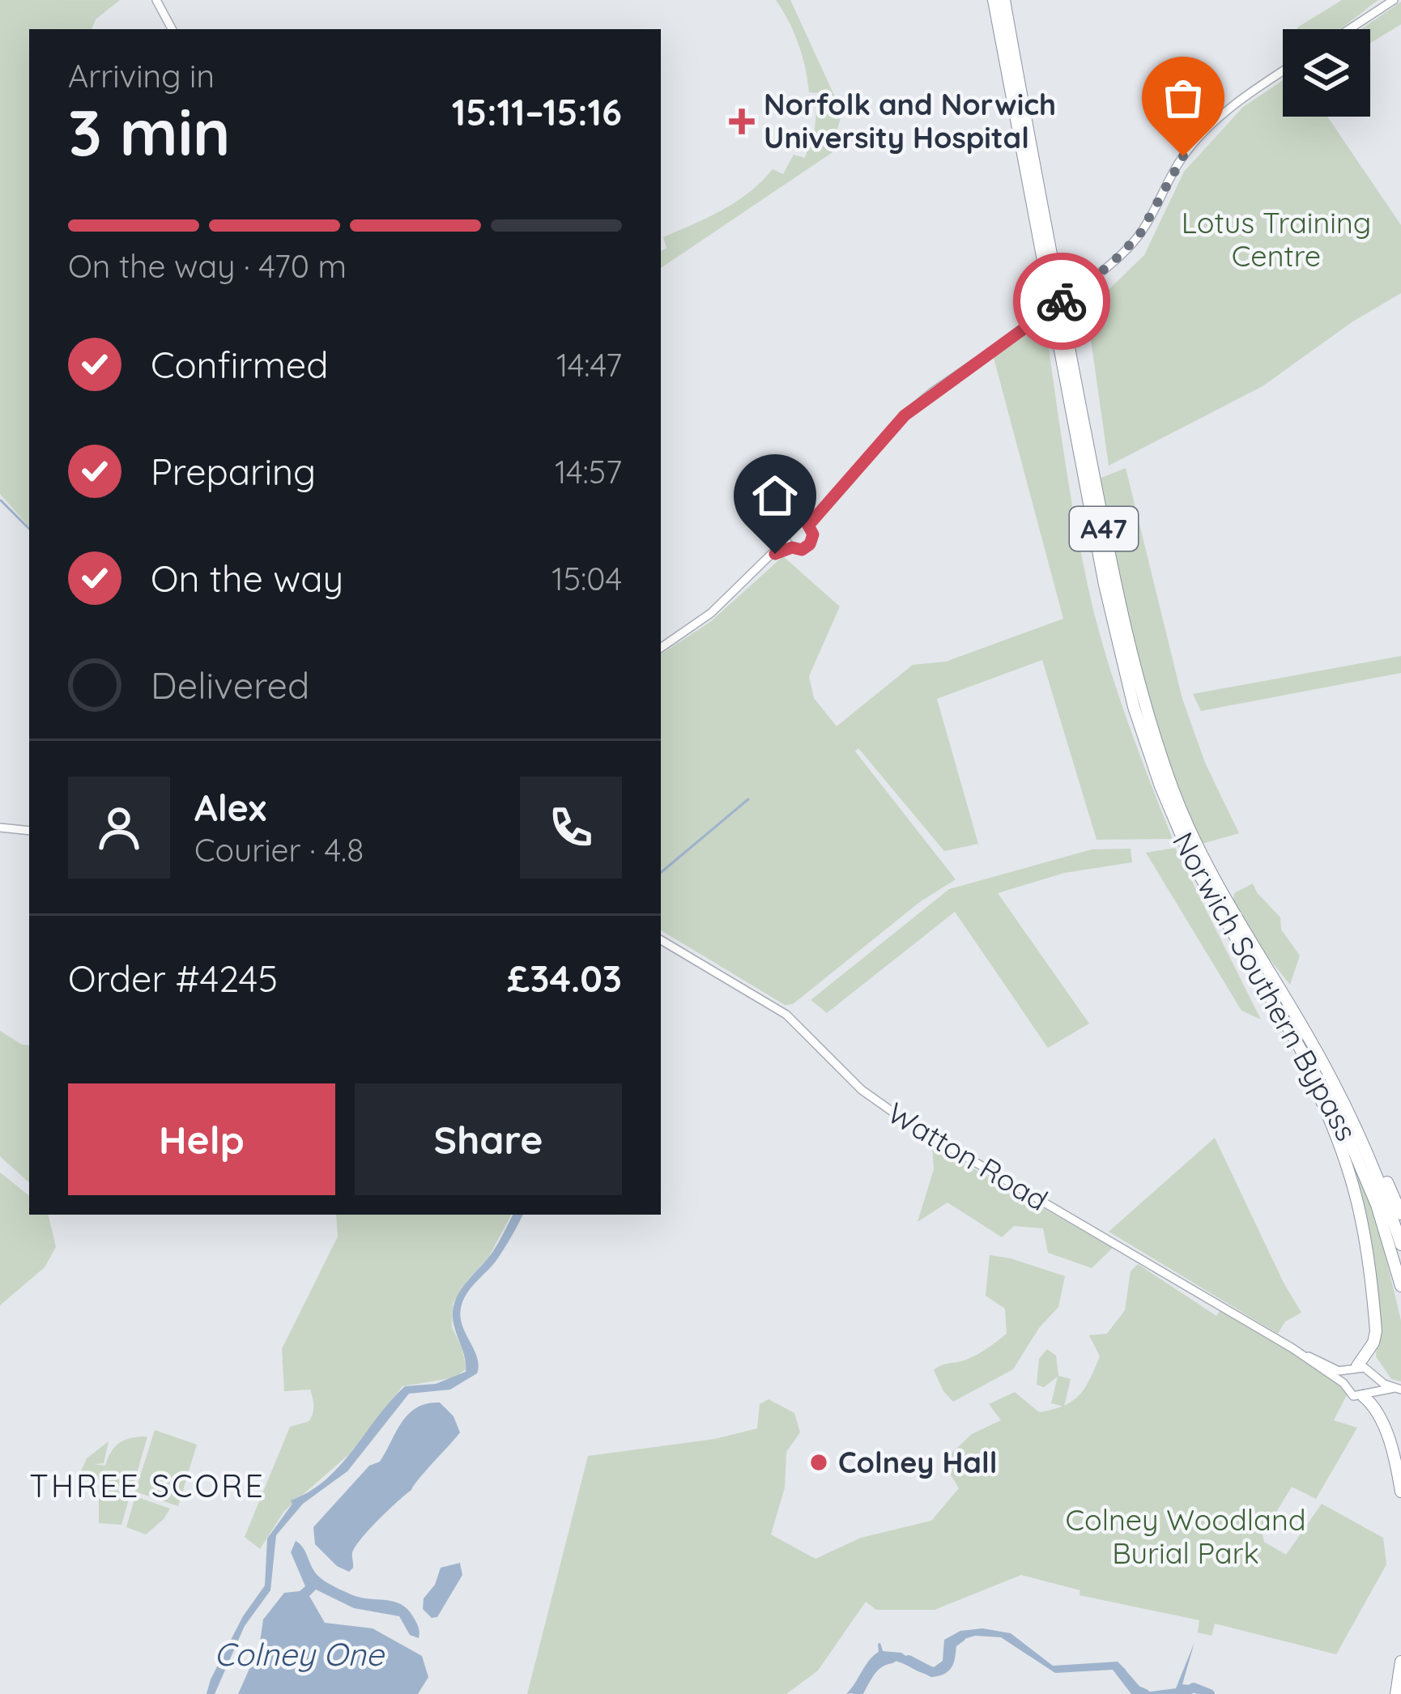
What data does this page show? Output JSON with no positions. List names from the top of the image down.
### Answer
{
  "streets": {
    "highway": ["A47", "Norwich Southern Bypass"],
    "street": ["Watton Road"]
  },
  "crossings": [
    ["A47", "Norwich Southern Bypass"],
    ["A47", "Watton Road"]
  ],
  "districts": ["THREE SCORE"],
  "water": ["Colney One"],
  "parks": ["Lotus Training Centre", "Colney Woodland Burial Park"],
  "places": {
    "health": ["Norfolk and Norwich University Hospital"],
    "other": ["Colney Hall"]
  },
  "page": {
    "heading": ["3 min", "Arriving in", "15:11–15:16"],
    "panel": [
      "Alex",
      "Courier · 4.8",
      "Order #4245",
      "£34.03"
    ],
    "bar": "On the way · 470 m",
    "list": [
      ["Confirmed", "14:47"],
      ["Preparing", "14:57"],
      ["On the way", "15:04"],
      "Delivered"
    ],
    "buttons": ["Help", "Share"]
  }
}
